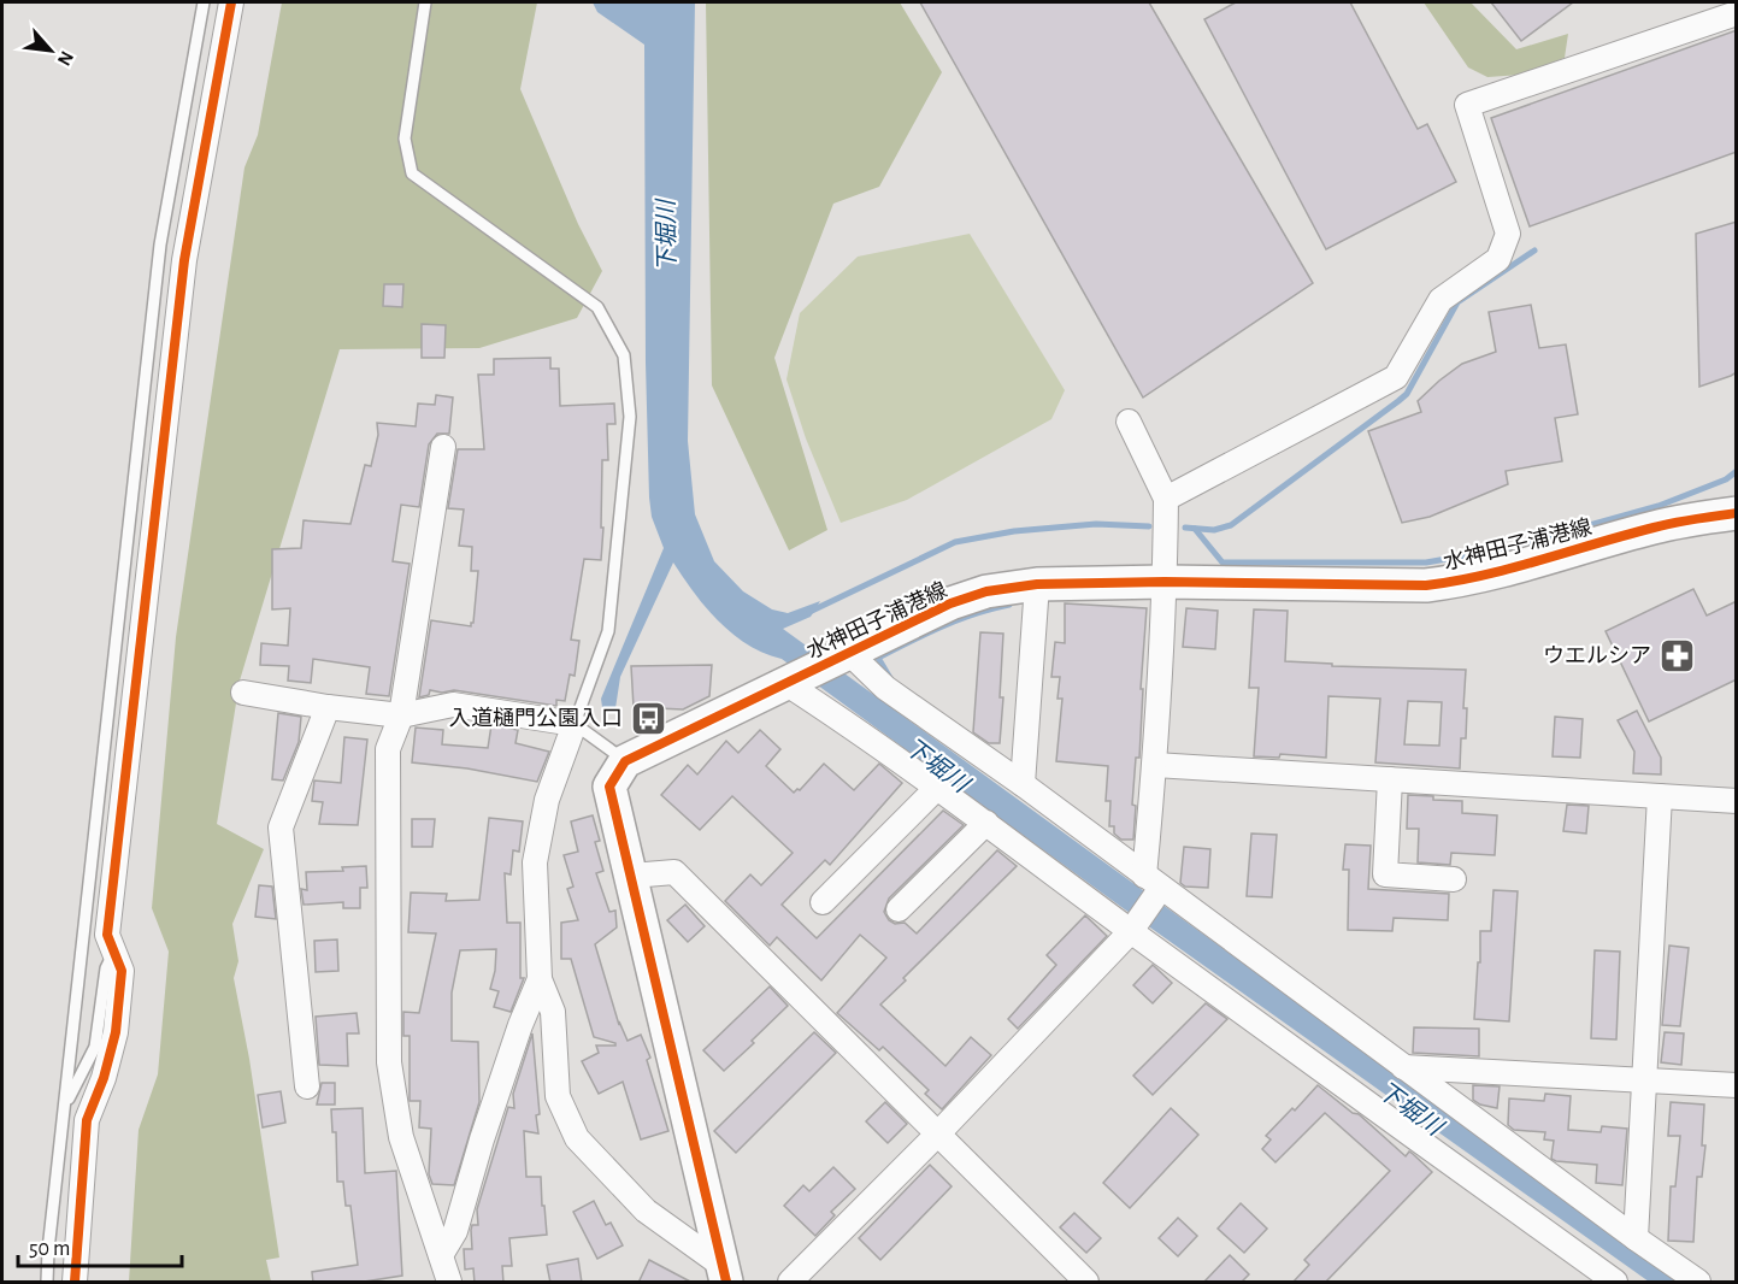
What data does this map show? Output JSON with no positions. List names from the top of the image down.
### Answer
{
  "streets": {
    "main road": ["水神田子浦港線"]
  },
  "water": ["下堀川"],
  "places": {
    "pharmacy": ["ウエルシア"],
    "bus stop": ["入道樋門公園入口"]
  },
  "scale_bar": "50 m",
  "north": "bottom right"
}
